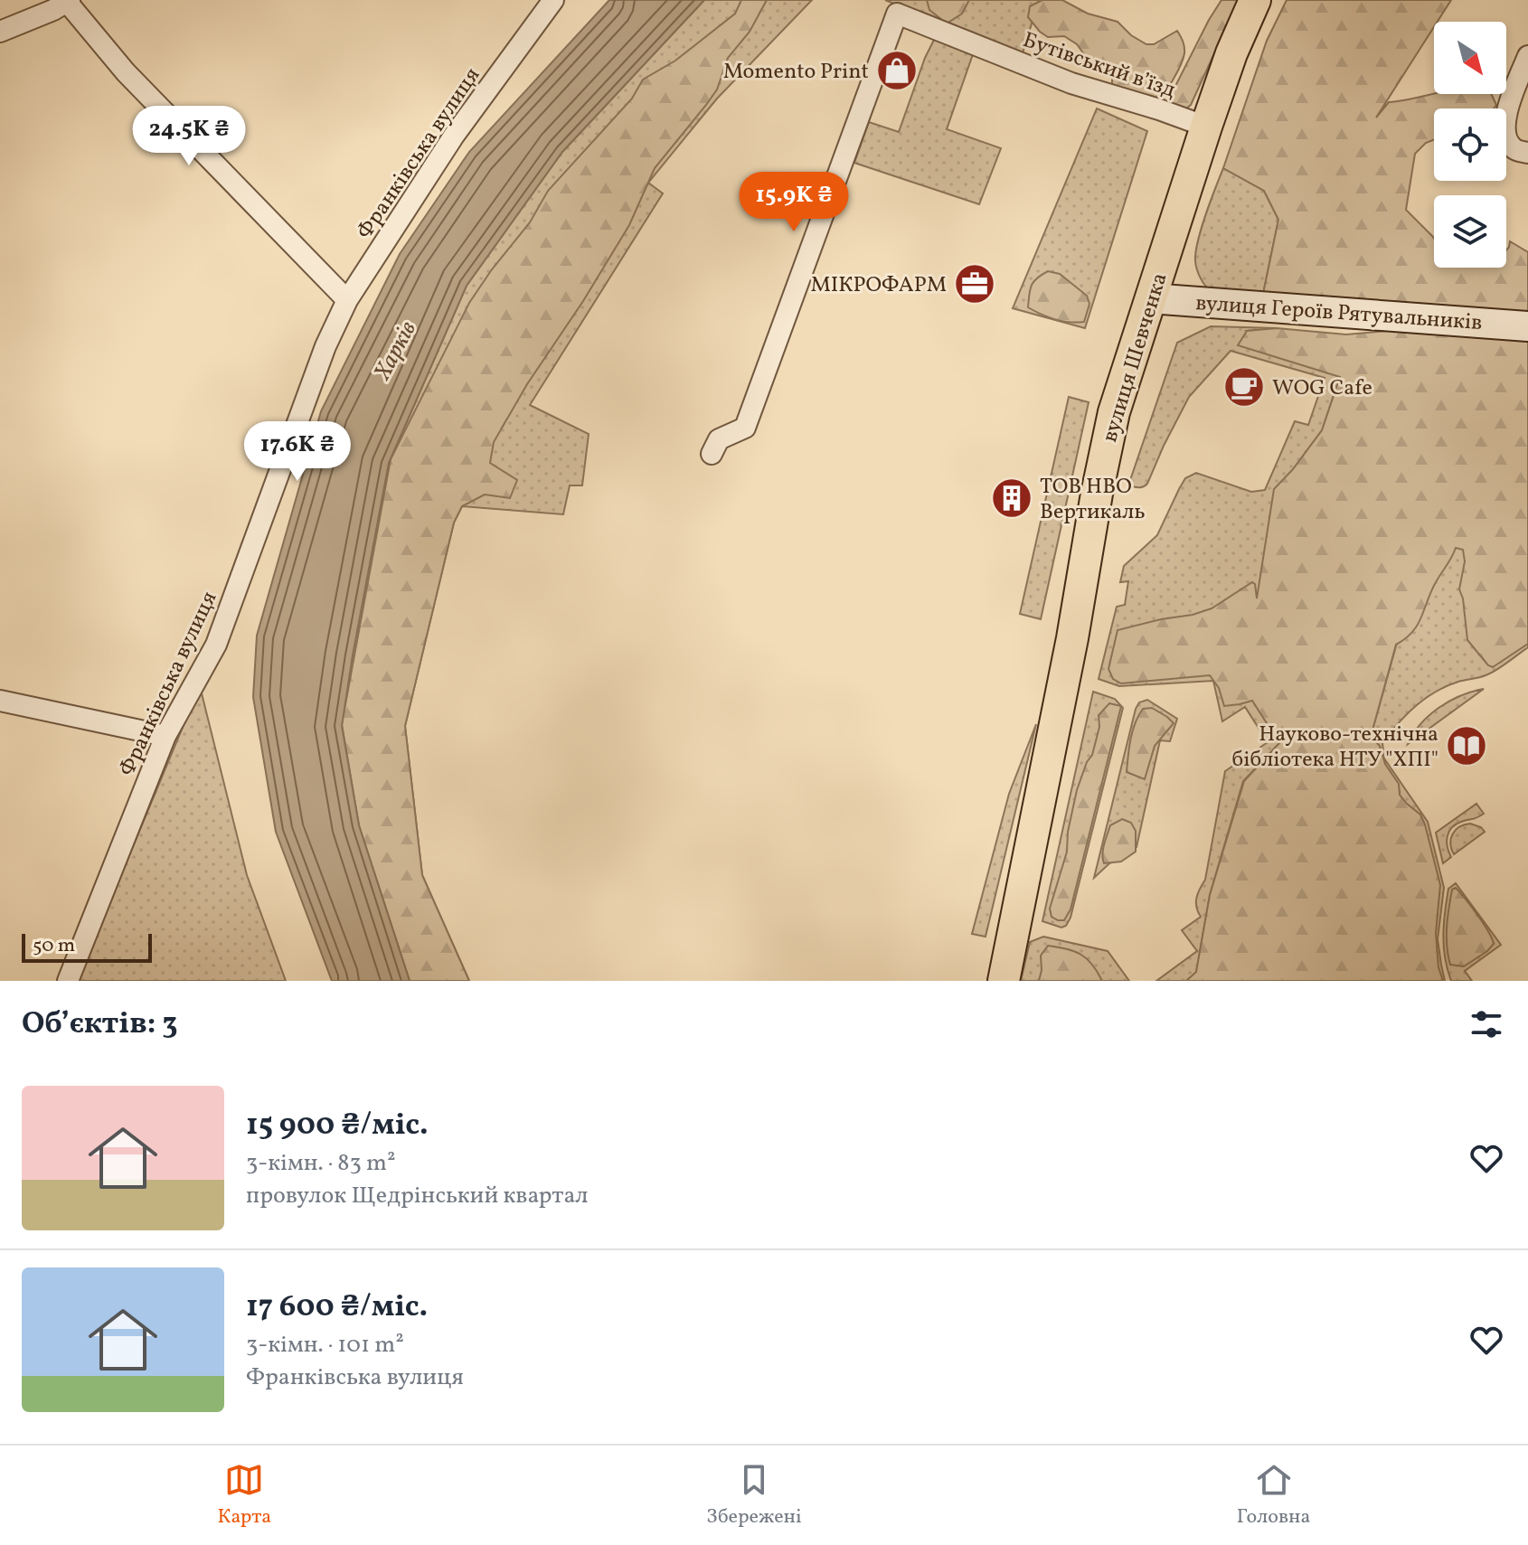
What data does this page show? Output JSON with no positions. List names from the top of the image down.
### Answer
{
  "streets": {
    "main road": ["вулиця Шевченка"],
    "street": ["Бутівський в’їзд", "Франківська вулиця", "вулиця Героїв Рятувальників"]
  },
  "crossings": [
    ["Бутівський в’їзд", "вулиця Шевченка"],
    ["вулиця Героїв Рятувальників", "вулиця Шевченка"]
  ],
  "water": ["Харків"],
  "places": {
    "shop": ["Momento Print"],
    "office": ["МІКРОФАРМ"],
    "cafe": ["WOG Cafe"],
    "building": ["ТОВ НВО Вертикаль"],
    "library": ["Науково-технічна бібліотека НТУ \"ХПІ\""]
  },
  "scale_bar": "50 m",
  "north": "bottom right",
  "page": {
    "price": ["24.5K ₴", "15.9K ₴", "17.6K ₴"],
    "scale": "50 m",
    "heading": "Об’єктів: 3",
    "list": [
      {
        "name": "15 900 ₴/міс.",
        "note": "3-кімн. · 83 m² · провулок Щедрінський квартал"
      },
      {
        "name": "17 600 ₴/міс.",
        "note": "3-кімн. · 101 m² · Франківська вулиця"
      }
    ],
    "tabs": ["Карта", "Збережені", "Головна"]
  }
}
